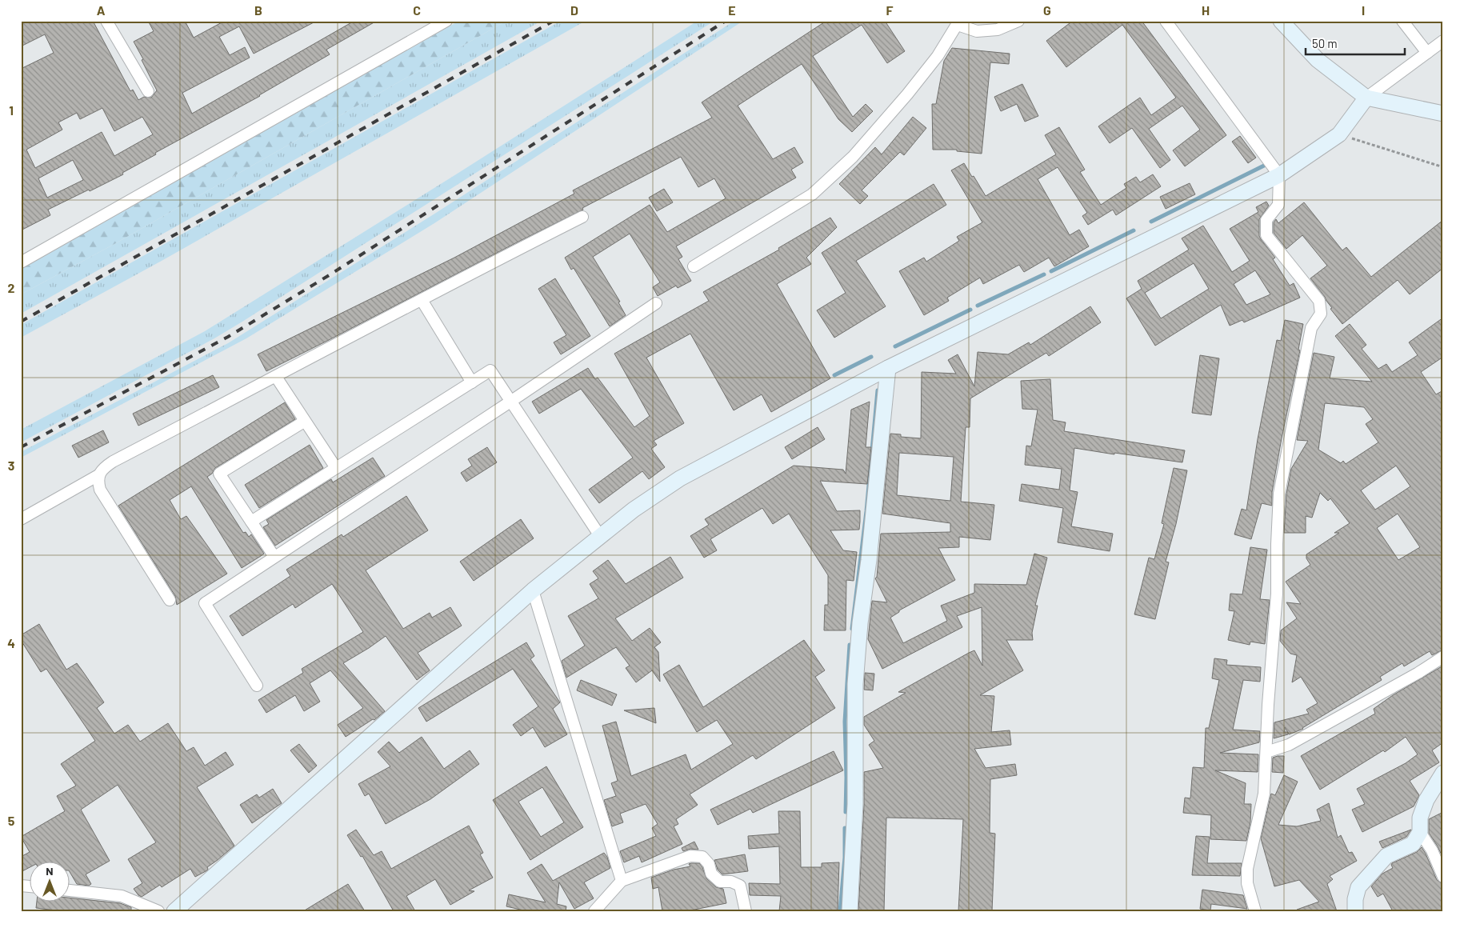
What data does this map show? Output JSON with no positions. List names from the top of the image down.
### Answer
{
  "scale_bar": "50 m",
  "north": "top",
  "grid": {
    "columns": [
      "A",
      "B",
      "C",
      "D",
      "E",
      "F",
      "G",
      "H",
      "I"
    ],
    "rows": [
      "1",
      "2",
      "3",
      "4",
      "5"
    ]
  }
}
